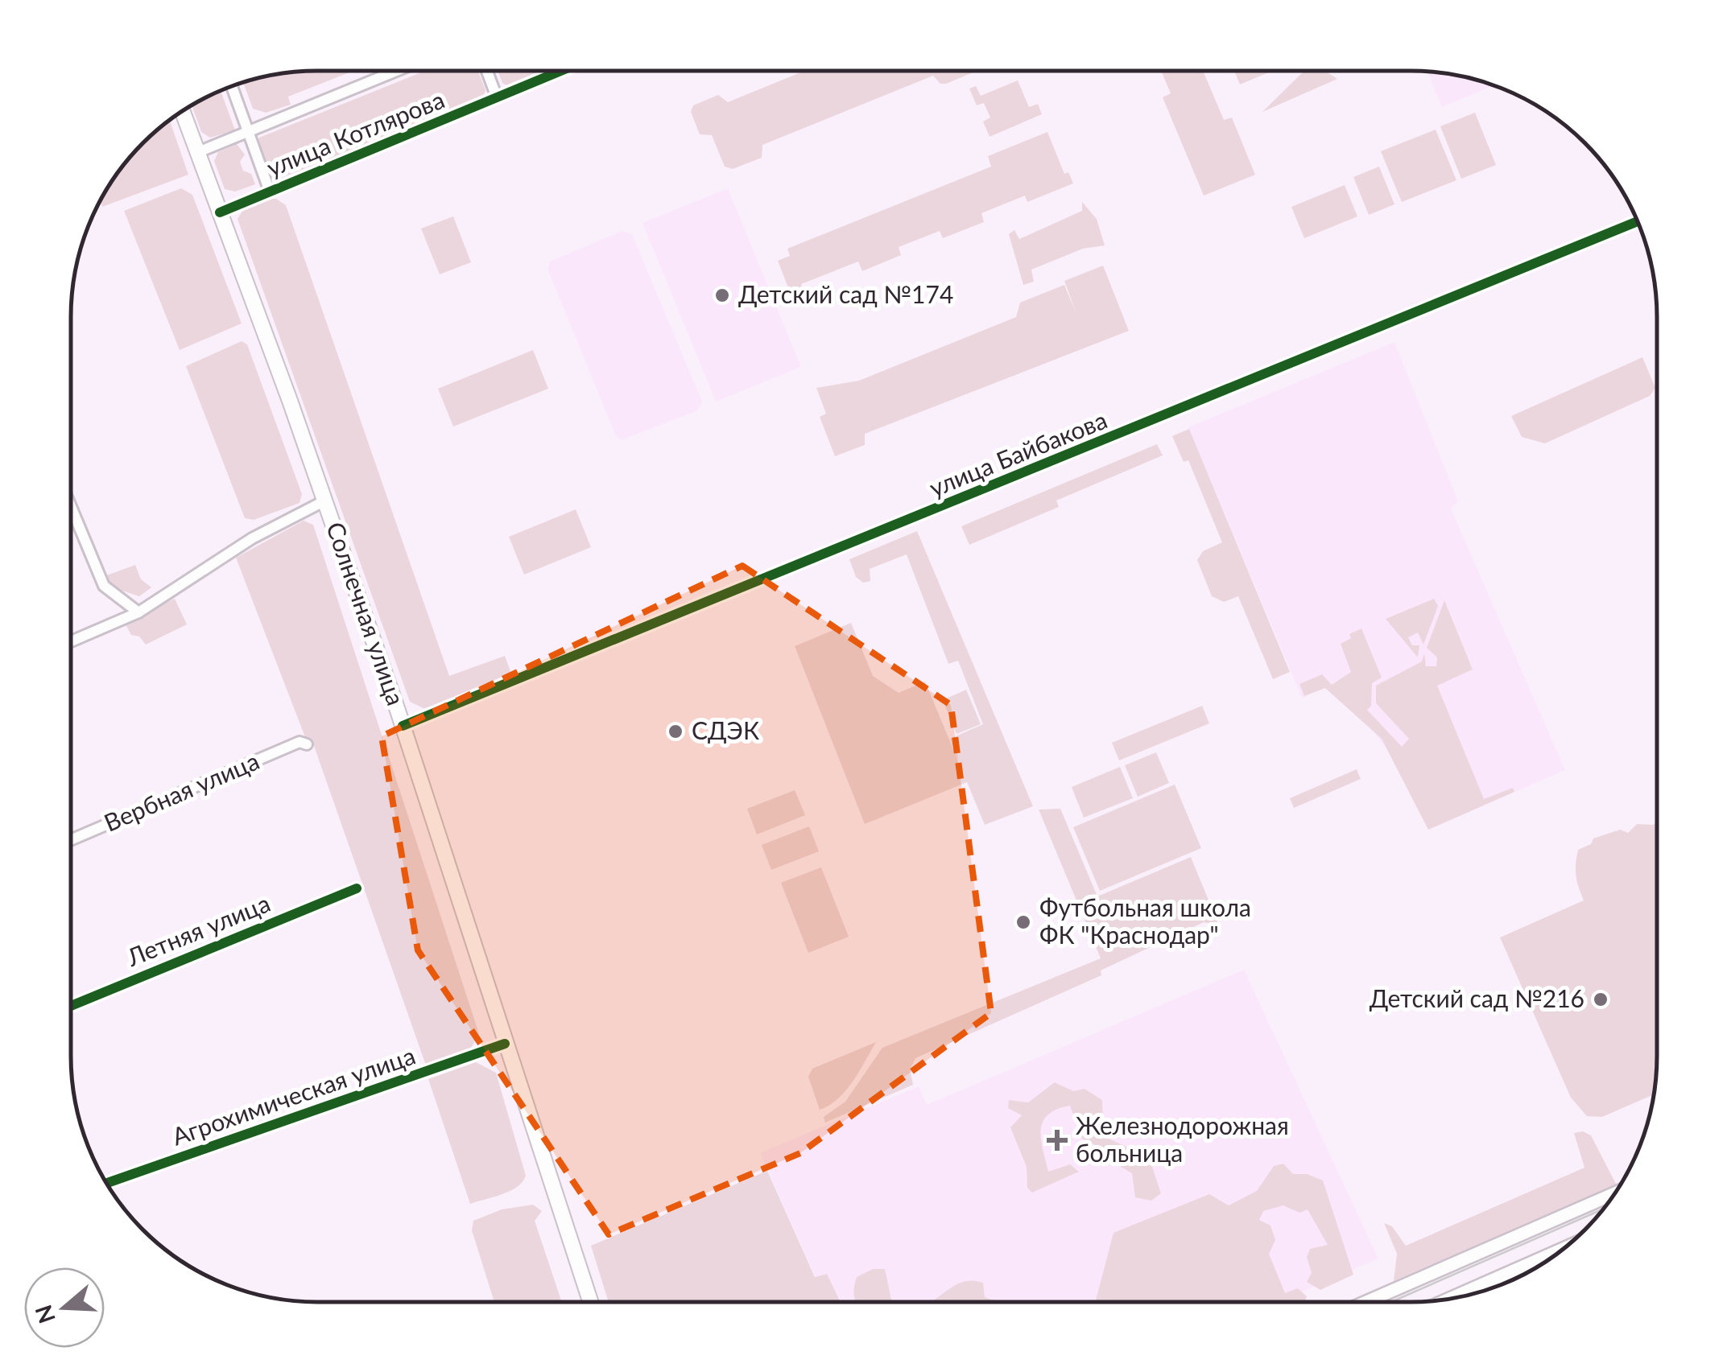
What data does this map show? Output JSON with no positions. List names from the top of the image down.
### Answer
{
  "streets": {
    "main road": ["Солнечная улица"],
    "street": [
      "улица Котлярова",
      "улица Байбакова",
      "Вербная улица",
      "Летняя улица",
      "Агрохимическая улица"
    ]
  },
  "crossings": [
    ["улица Котлярова", "Солнечная улица"],
    ["улица Байбакова", "Солнечная улица"],
    ["Солнечная улица", "Агрохимическая улица"]
  ],
  "places": {
    "other": [
      "Детский сад №174",
      "СДЭК",
      "Футбольная школа ФК \"Краснодар\"",
      "Детский сад №216"
    ],
    "health": ["Железнодорожная больница"]
  },
  "north": "left"
}
